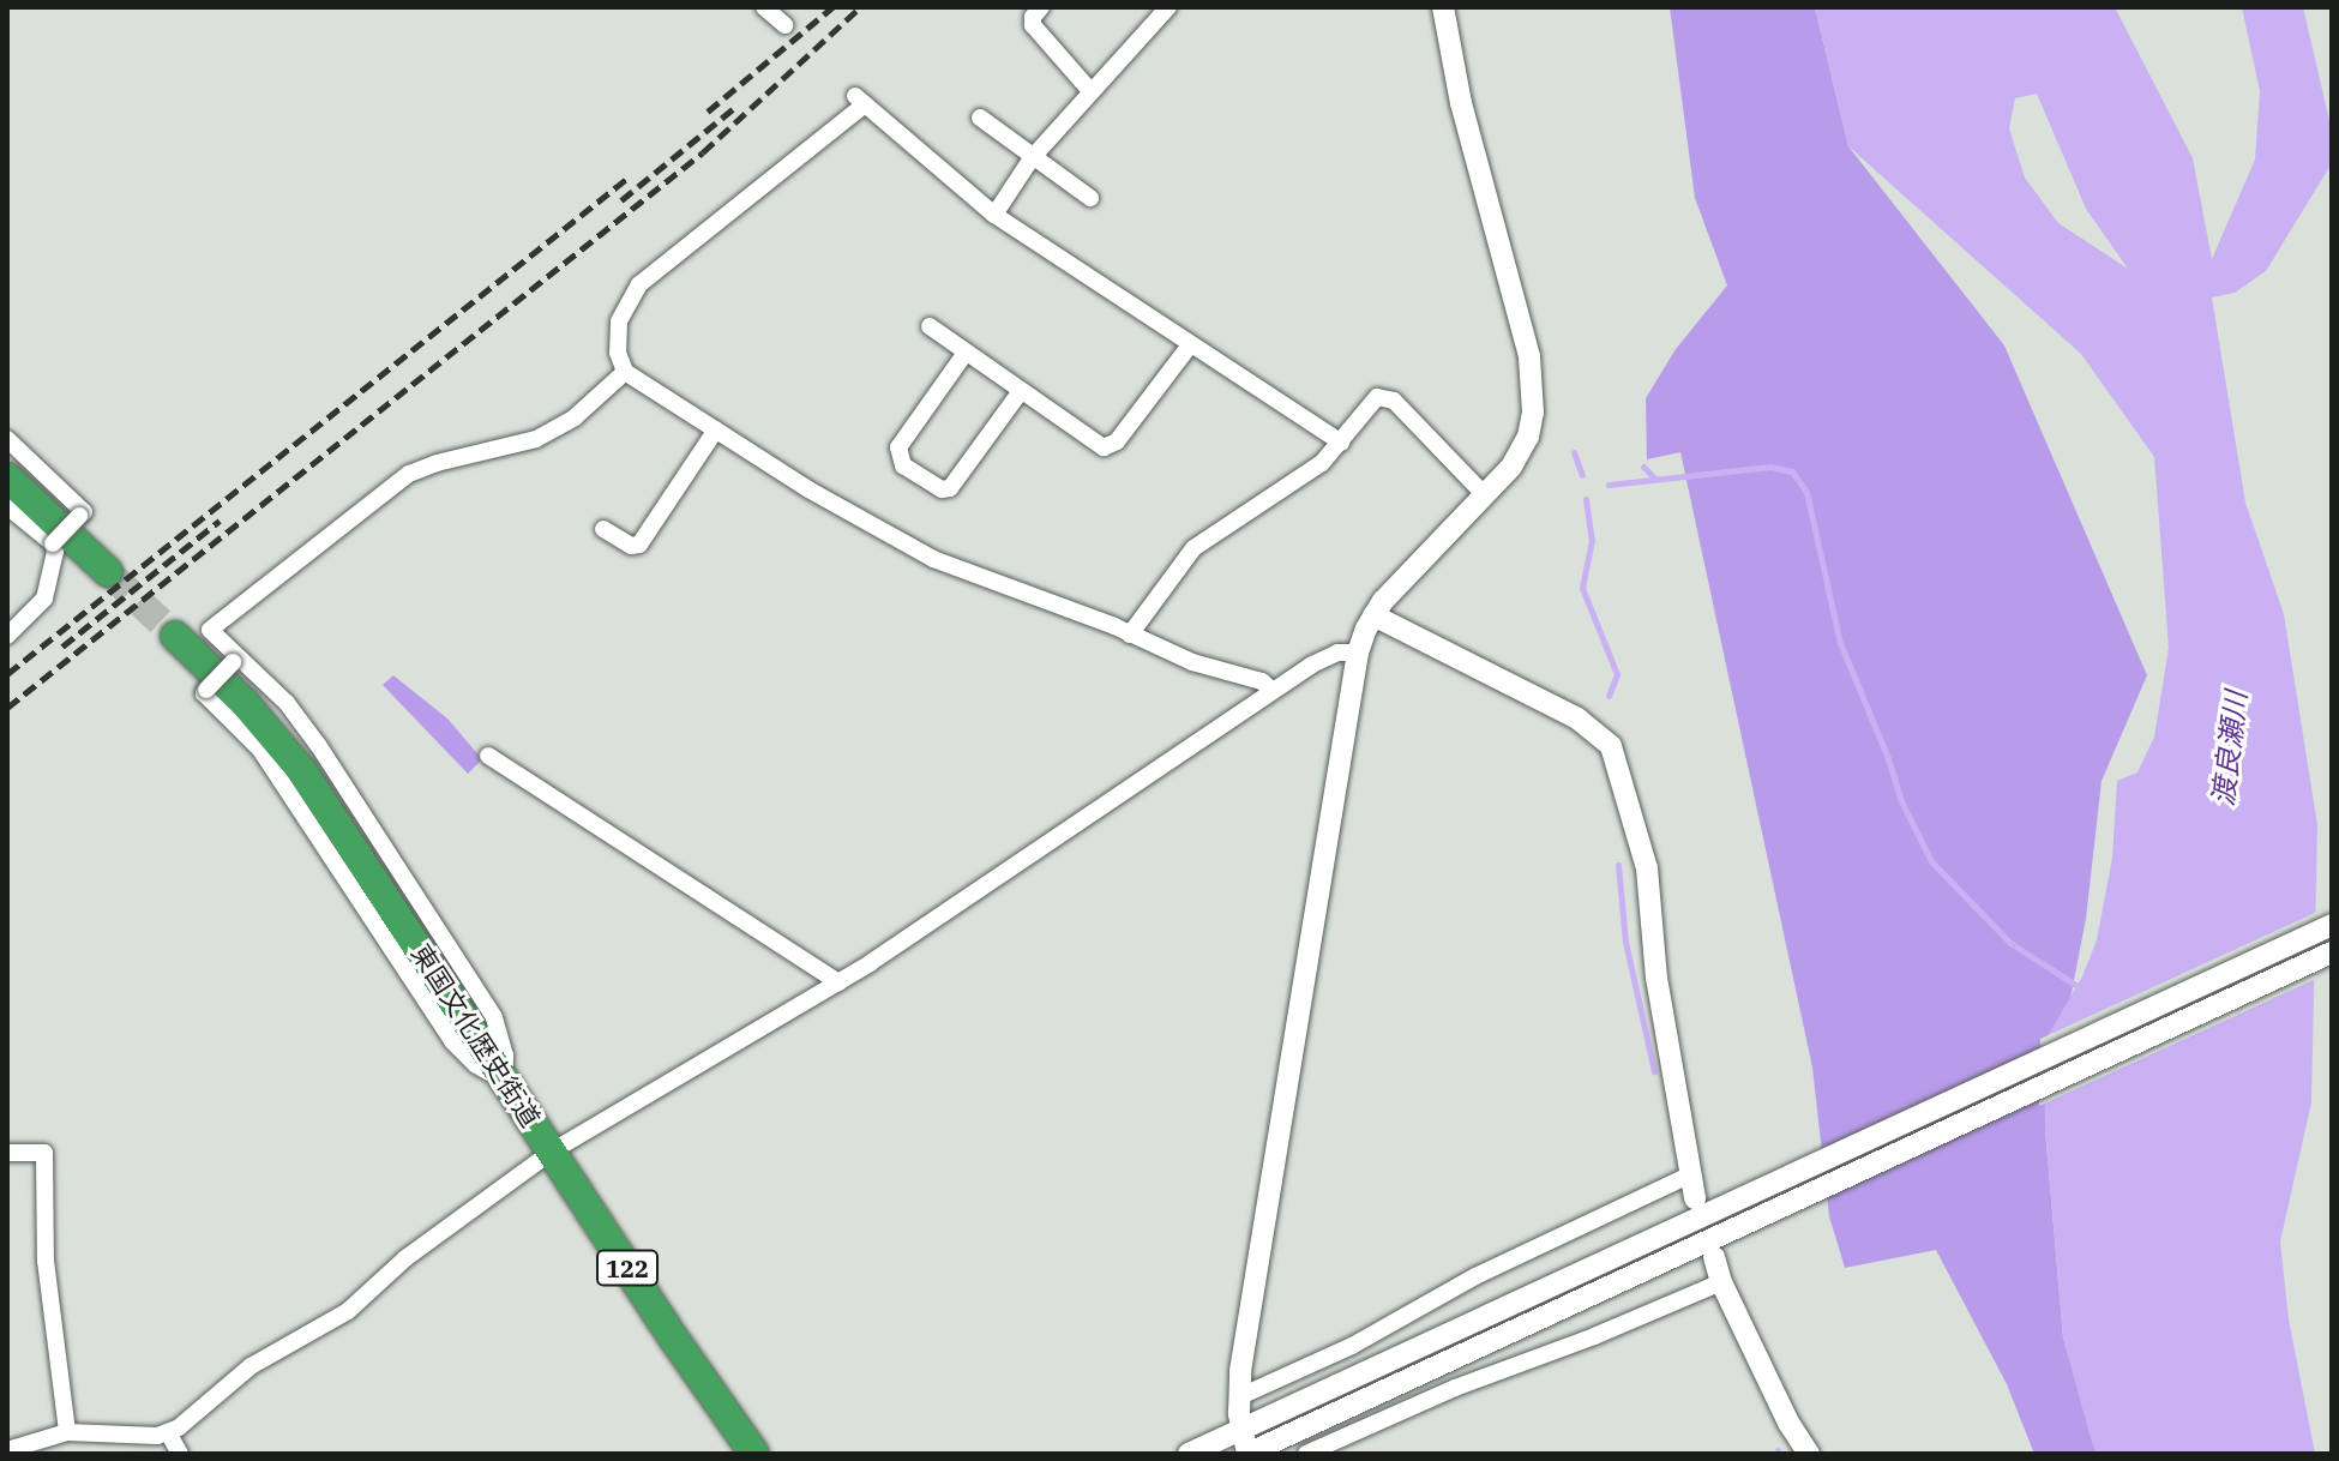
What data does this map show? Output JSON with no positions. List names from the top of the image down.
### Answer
{
  "streets": {
    "highway": ["東国文化歴史街道", "122"]
  },
  "water": ["渡良瀬川"]
}
